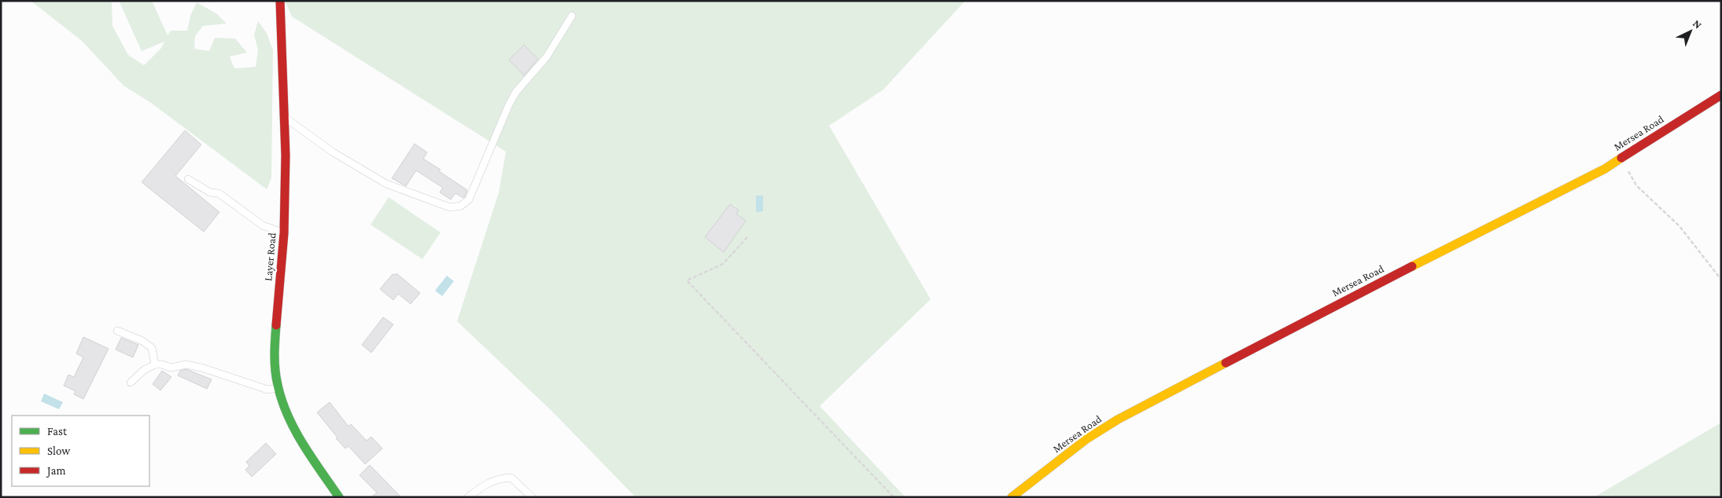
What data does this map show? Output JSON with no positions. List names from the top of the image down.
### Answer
{
  "streets": {
    "main road": ["Mersea Road", "Layer Road"]
  },
  "legend": ["Fast", "Slow", "Jam"],
  "north": "top right"
}
